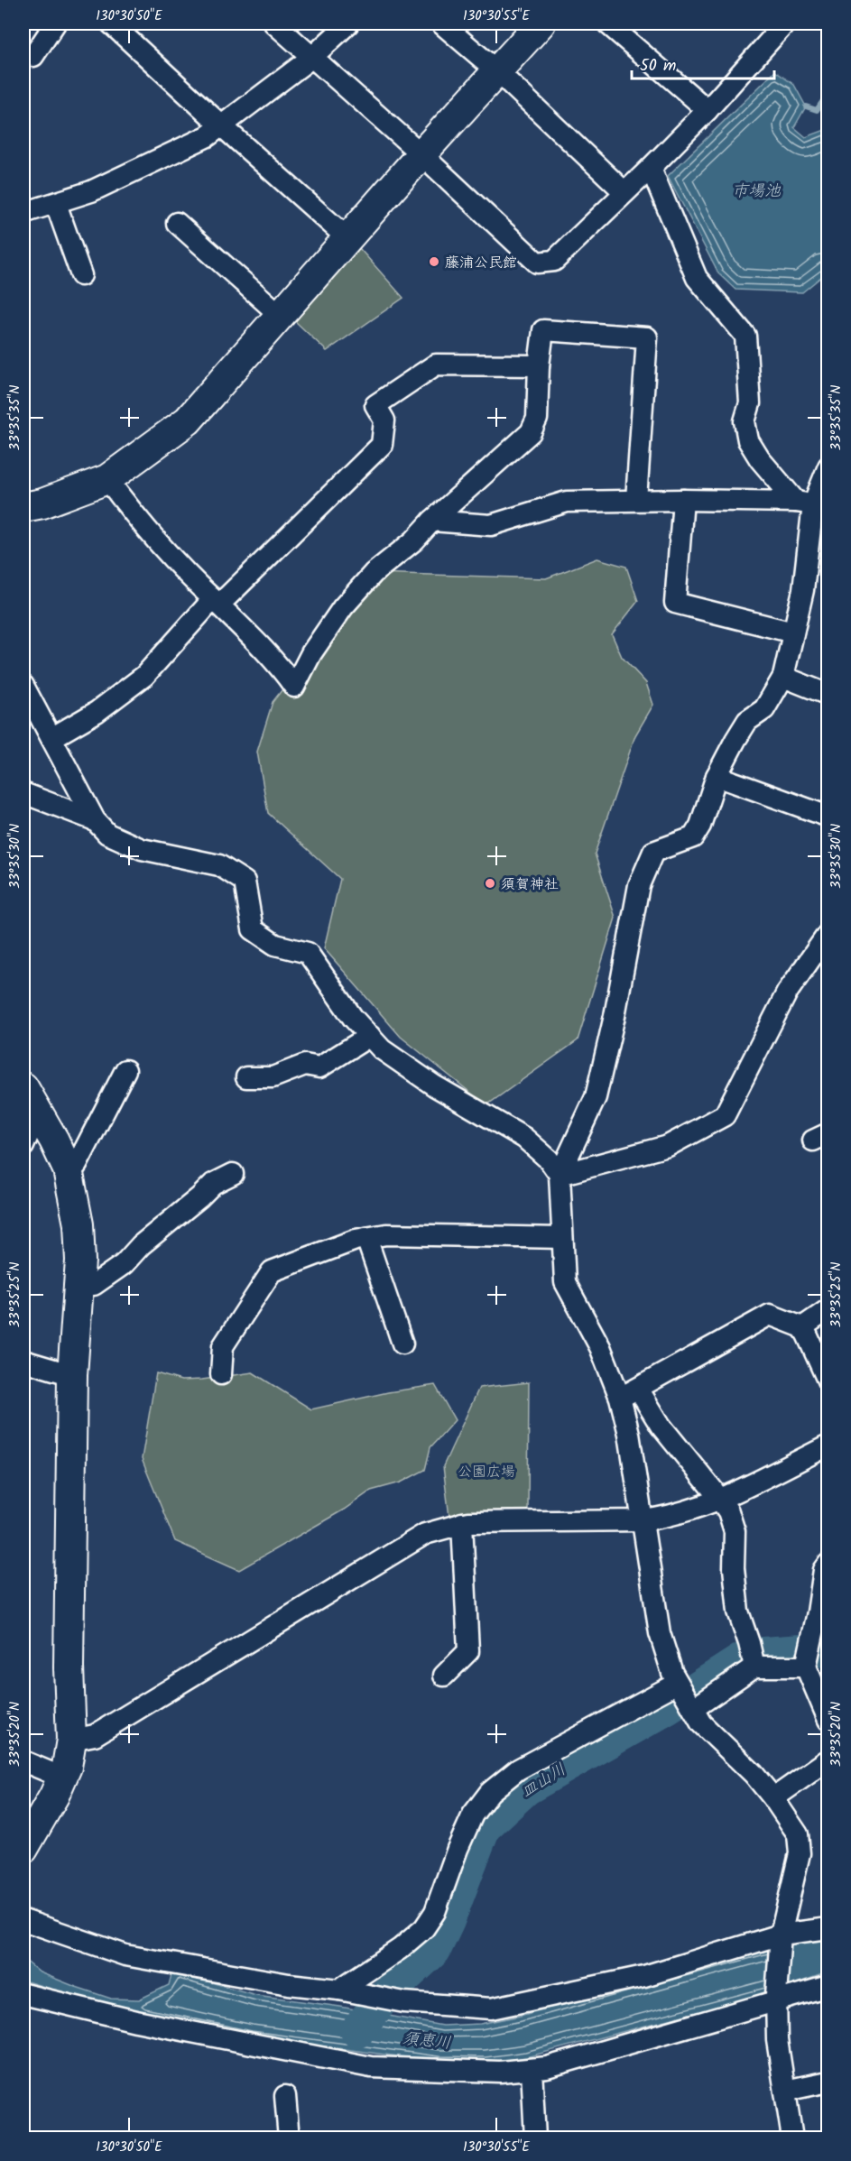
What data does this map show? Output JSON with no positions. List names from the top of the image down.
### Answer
{
  "water": ["市場池", "皿山川", "須恵川"],
  "parks": ["公園広場"],
  "places": ["藤浦公民館", "須賀神社"],
  "scale_bar": "50 m",
  "coordinates": [
    "130°30'50\"E",
    "130°30'55\"E",
    "33°35'35\"N",
    "33°35'30\"N",
    "33°35'25\"N",
    "33°35'20\"N"
  ]
}
